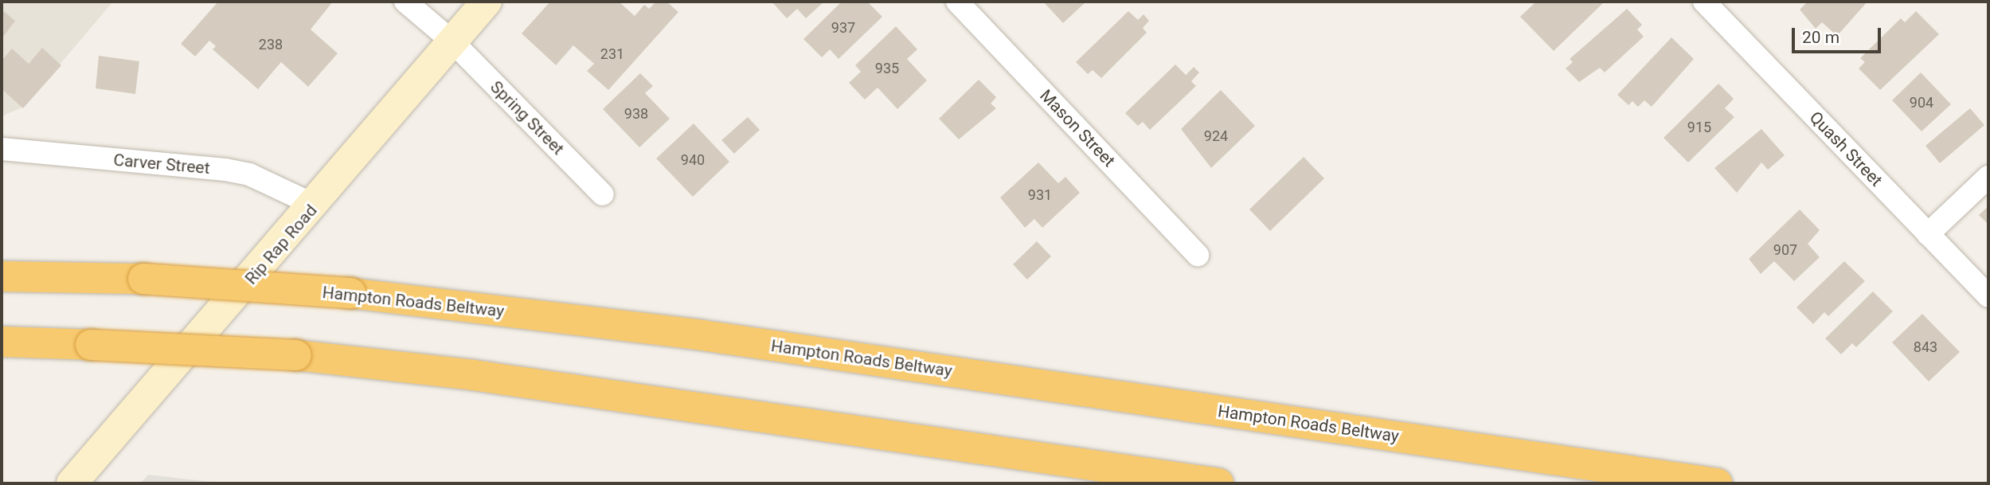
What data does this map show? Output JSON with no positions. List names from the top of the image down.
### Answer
{
  "streets": {
    "highway": ["Hampton Roads Beltway"],
    "main road": ["Rip Rap Road"],
    "street": [
      "Spring Street",
      "Mason Street",
      "Quash Street",
      "Carver Street"
    ]
  },
  "crossings": [
    ["Spring Street", "Rip Rap Road"],
    ["Carver Street", "Rip Rap Road"]
  ],
  "house_numbers": [
    "937",
    "238",
    "231",
    "935",
    "904",
    "938",
    "915",
    "924",
    "940",
    "931",
    "907",
    "843"
  ],
  "scale_bar": "20 m"
}
